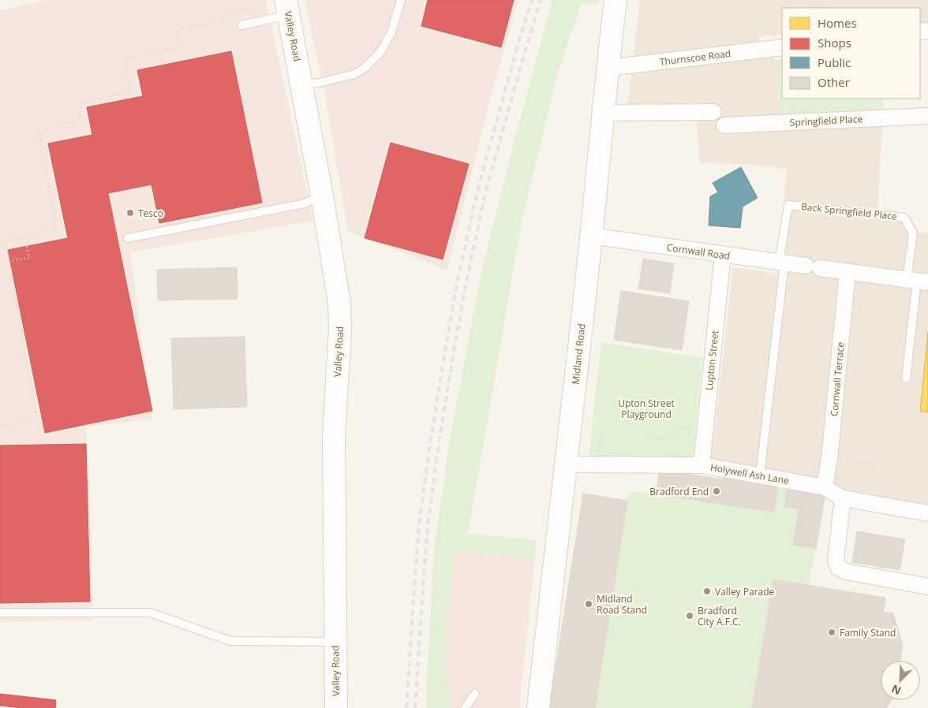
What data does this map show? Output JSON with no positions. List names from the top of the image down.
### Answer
{
  "streets": {
    "street": [
      "Valley Road",
      "Thurnscoe Road",
      "Springfield Place",
      "Cornwall Road",
      "Midland Road",
      "Lupton Street",
      "Cornwall Terrace",
      "Holywell Ash Lane"
    ],
    "lane": ["Back Springfield Place"]
  },
  "crossings": [
    ["Thurnscoe Road", "Midland Road"],
    ["Back Springfield Place", "Cornwall Road"],
    ["Cornwall Road", "Midland Road"],
    ["Cornwall Road", "Lupton Street"],
    ["Cornwall Road", "Cornwall Terrace"],
    ["Midland Road", "Holywell Ash Lane"],
    ["Lupton Street", "Holywell Ash Lane"],
    ["Cornwall Terrace", "Holywell Ash Lane"]
  ],
  "parks": ["Upton Street Playground"],
  "places": [
    "Tesco",
    "Bradford End",
    "Valley Parade",
    "Midland Road Stand",
    "Bradford City A.F.C.",
    "Family Stand"
  ],
  "legend": [
    "Homes",
    "Shops",
    "Public",
    "Other"
  ],
  "north": "bottom left"
}
